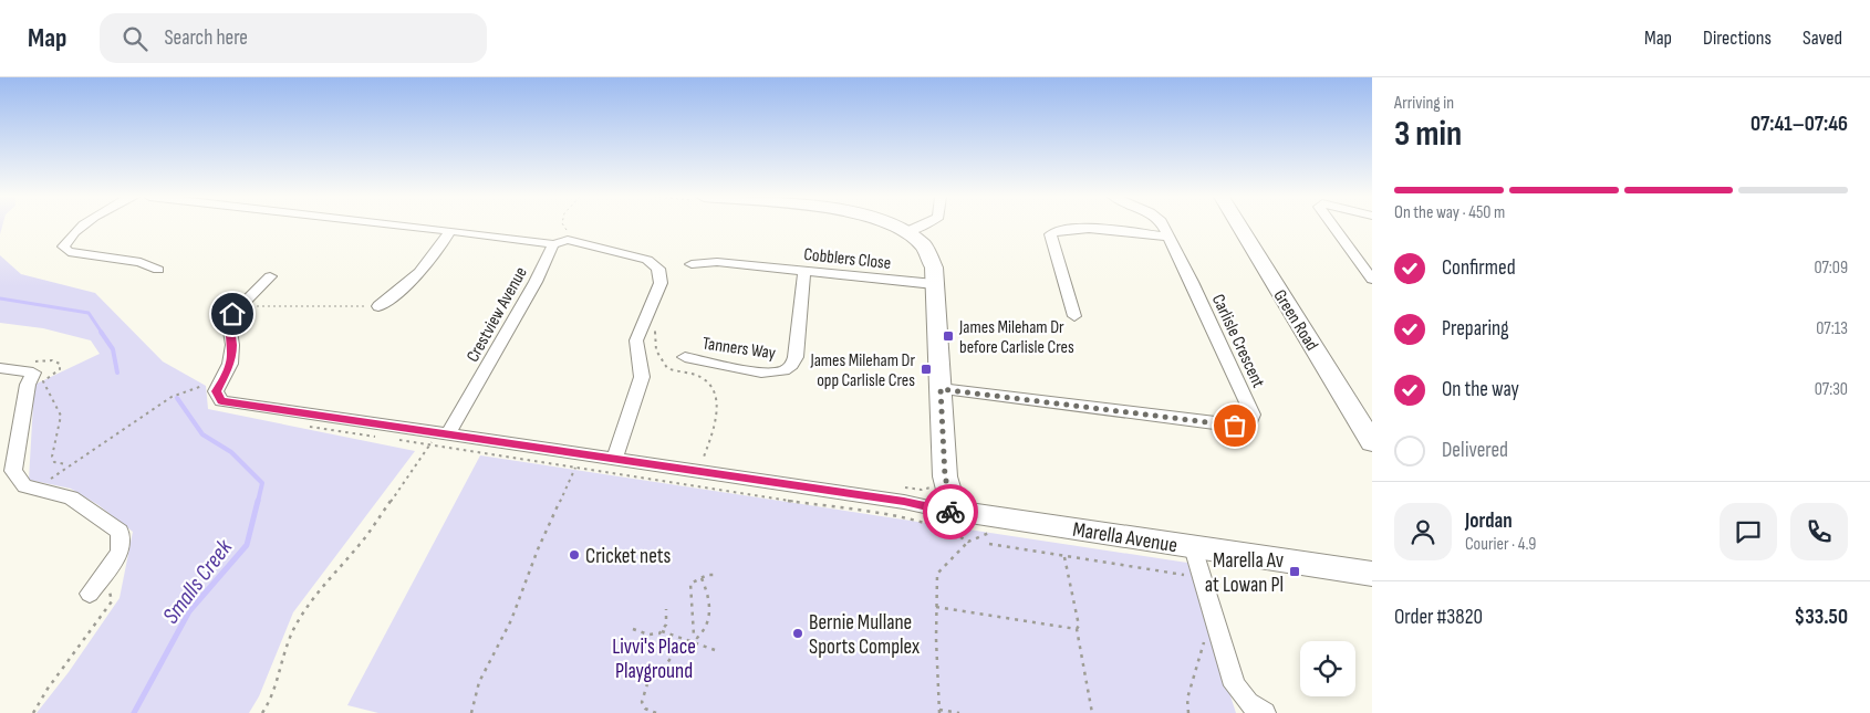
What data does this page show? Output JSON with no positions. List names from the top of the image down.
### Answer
{
  "streets": {
    "street": [
      "Cobblers Close",
      "Crestview Avenue",
      "Green Road",
      "Carlisle Crescent",
      "Tanners Way",
      "Marella Avenue"
    ]
  },
  "crossings": [
    ["Cobblers Close", "Tanners Way"],
    ["Crestview Avenue", "Marella Avenue"]
  ],
  "water": ["Smalls Creek"],
  "parks": ["Livvi's Place Playground"],
  "places": {
    "transit": ["James Mileham Dr before Carlisle Cres", "James Mileham Dr opp Carlisle Cres", "Marella Av at Lowan Pl"],
    "other": ["Cricket nets", "Bernie Mullane Sports Complex"]
  },
  "page": {
    "header": "Map",
    "search": "Search here",
    "nav": ["Map", "Directions", "Saved"],
    "heading": ["3 min", "Arriving in", "07:41–07:46"],
    "panel": [
      "Jordan",
      "Courier · 4.9",
      "Order #3820",
      "$33.50"
    ],
    "bar": "On the way · 450 m",
    "list": [
      ["Confirmed", "07:09"],
      ["Preparing", "07:13"],
      ["On the way", "07:30"],
      "Delivered"
    ]
  }
}
